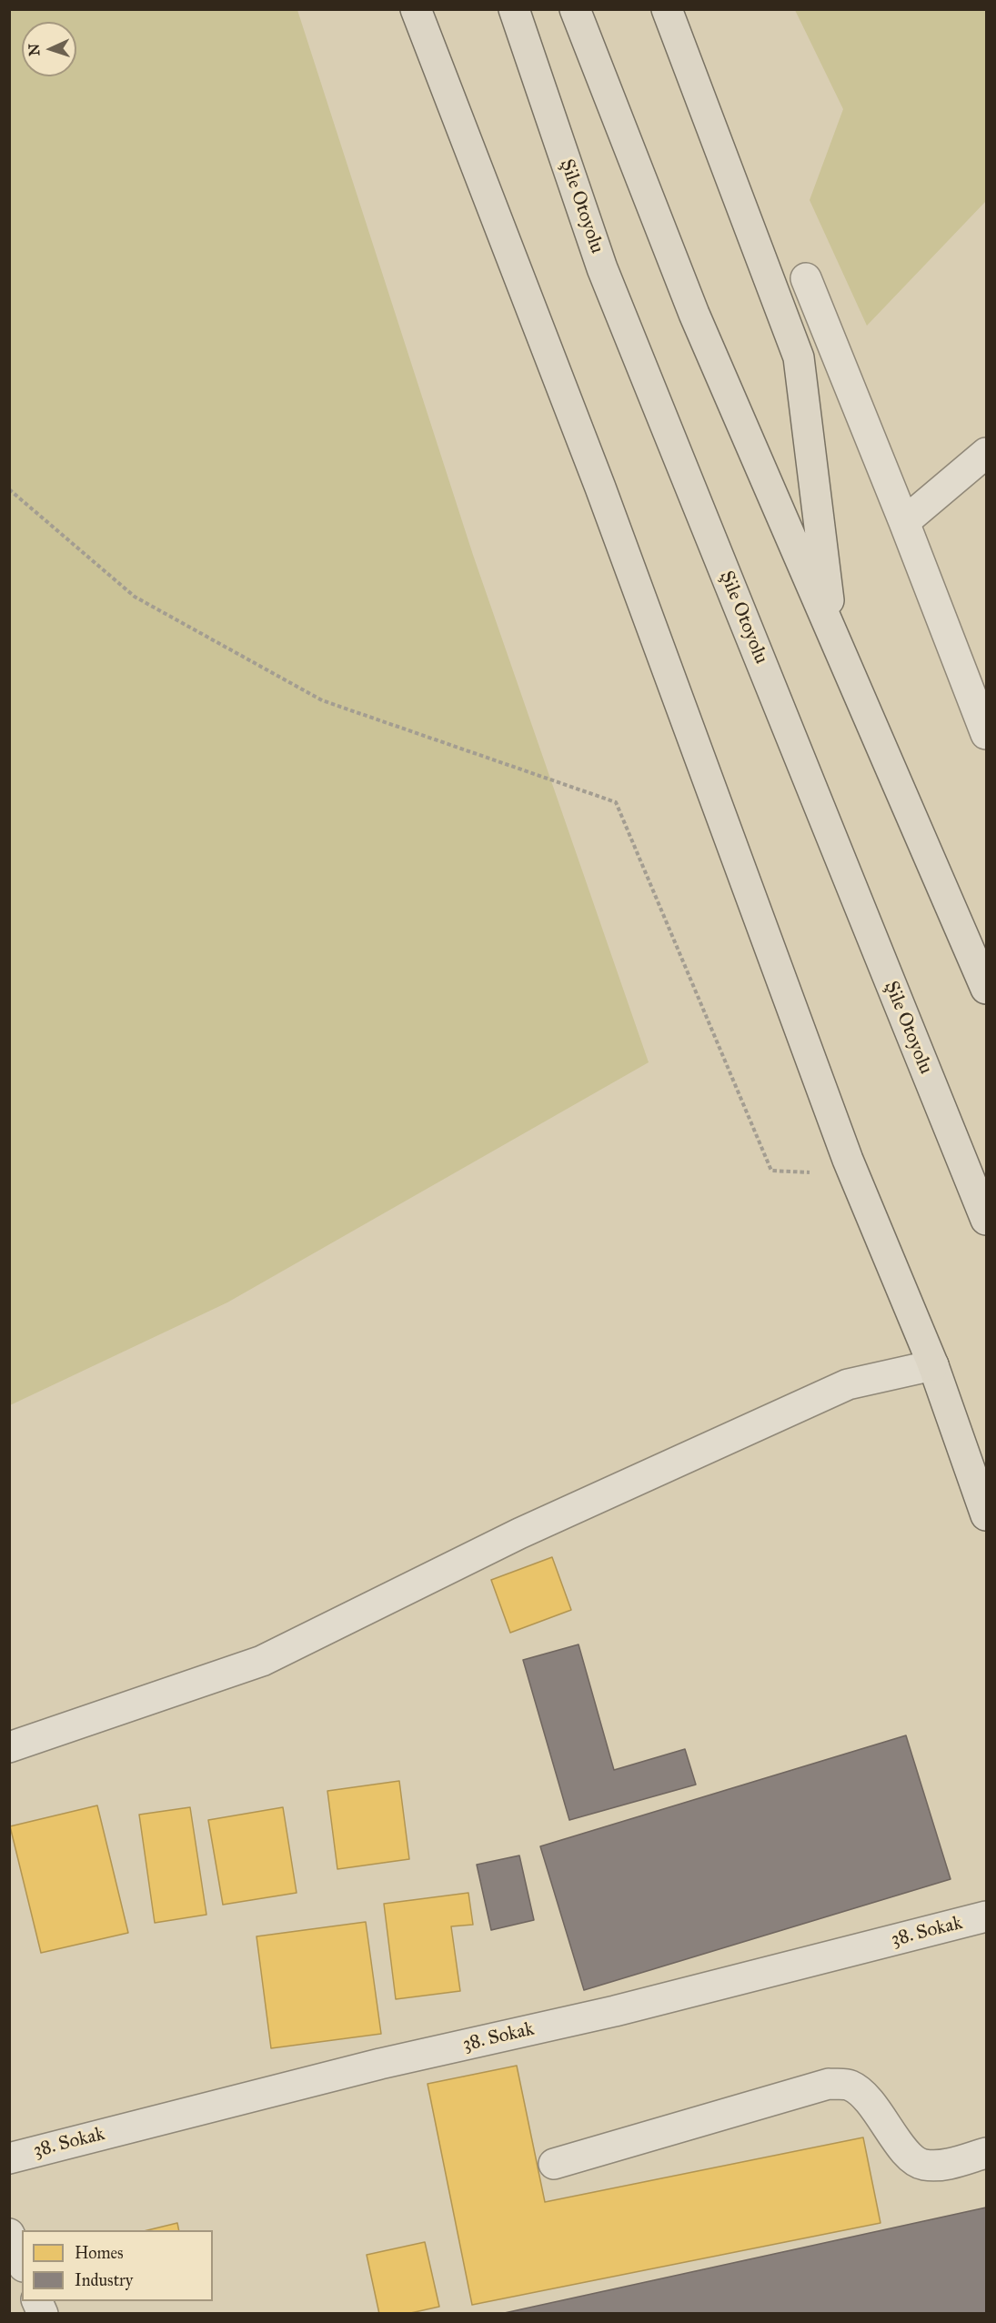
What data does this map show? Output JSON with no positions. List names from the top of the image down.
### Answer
{
  "streets": {
    "main road": ["Şile Otoyolu"],
    "street": ["38. Sokak"]
  },
  "legend": ["Homes", "Industry"],
  "north": "left"
}
